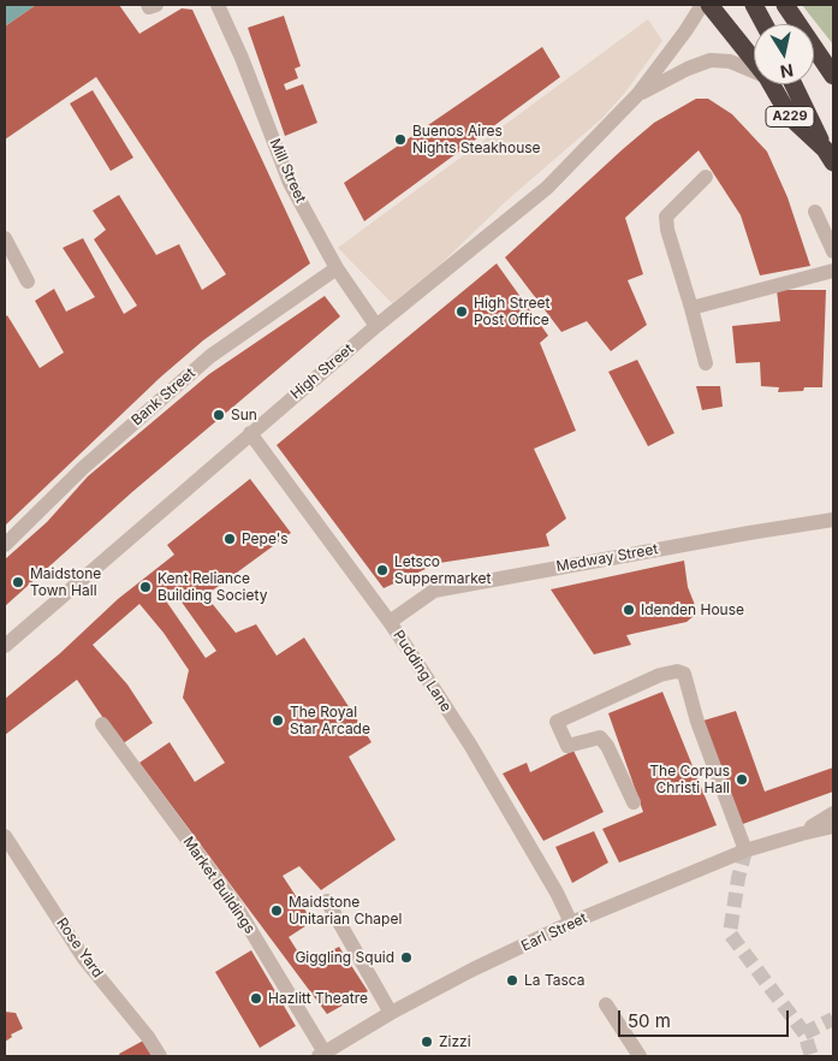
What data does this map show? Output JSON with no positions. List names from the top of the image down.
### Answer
{
  "streets": {
    "highway": ["A229"],
    "street": [
      "Mill Street",
      "High Street",
      "Bank Street",
      "Medway Street",
      "Pudding Lane",
      "Market Buildings",
      "Earl Street",
      "Rose Yard"
    ]
  },
  "crossings": [
    ["Mill Street", "High Street"],
    ["Mill Street", "Bank Street"],
    ["High Street", "Pudding Lane"],
    ["Medway Street", "Pudding Lane"],
    ["Pudding Lane", "Earl Street"],
    ["Market Buildings", "Earl Street"]
  ],
  "places": [
    "Buenos Aires Nights Steakhouse",
    "High Street Post Office",
    "Sun",
    "Pepe's",
    "Letsco Suppermarket",
    "Maidstone Town Hall",
    "Kent Reliance Building Society",
    "Idenden House",
    "The Royal Star Arcade",
    "The Corpus Christi Hall",
    "Maidstone Unitarian Chapel",
    "Giggling Squid",
    "La Tasca",
    "Hazlitt Theatre",
    "Zizzi"
  ],
  "scale_bar": "50 m",
  "north": "bottom"
}
